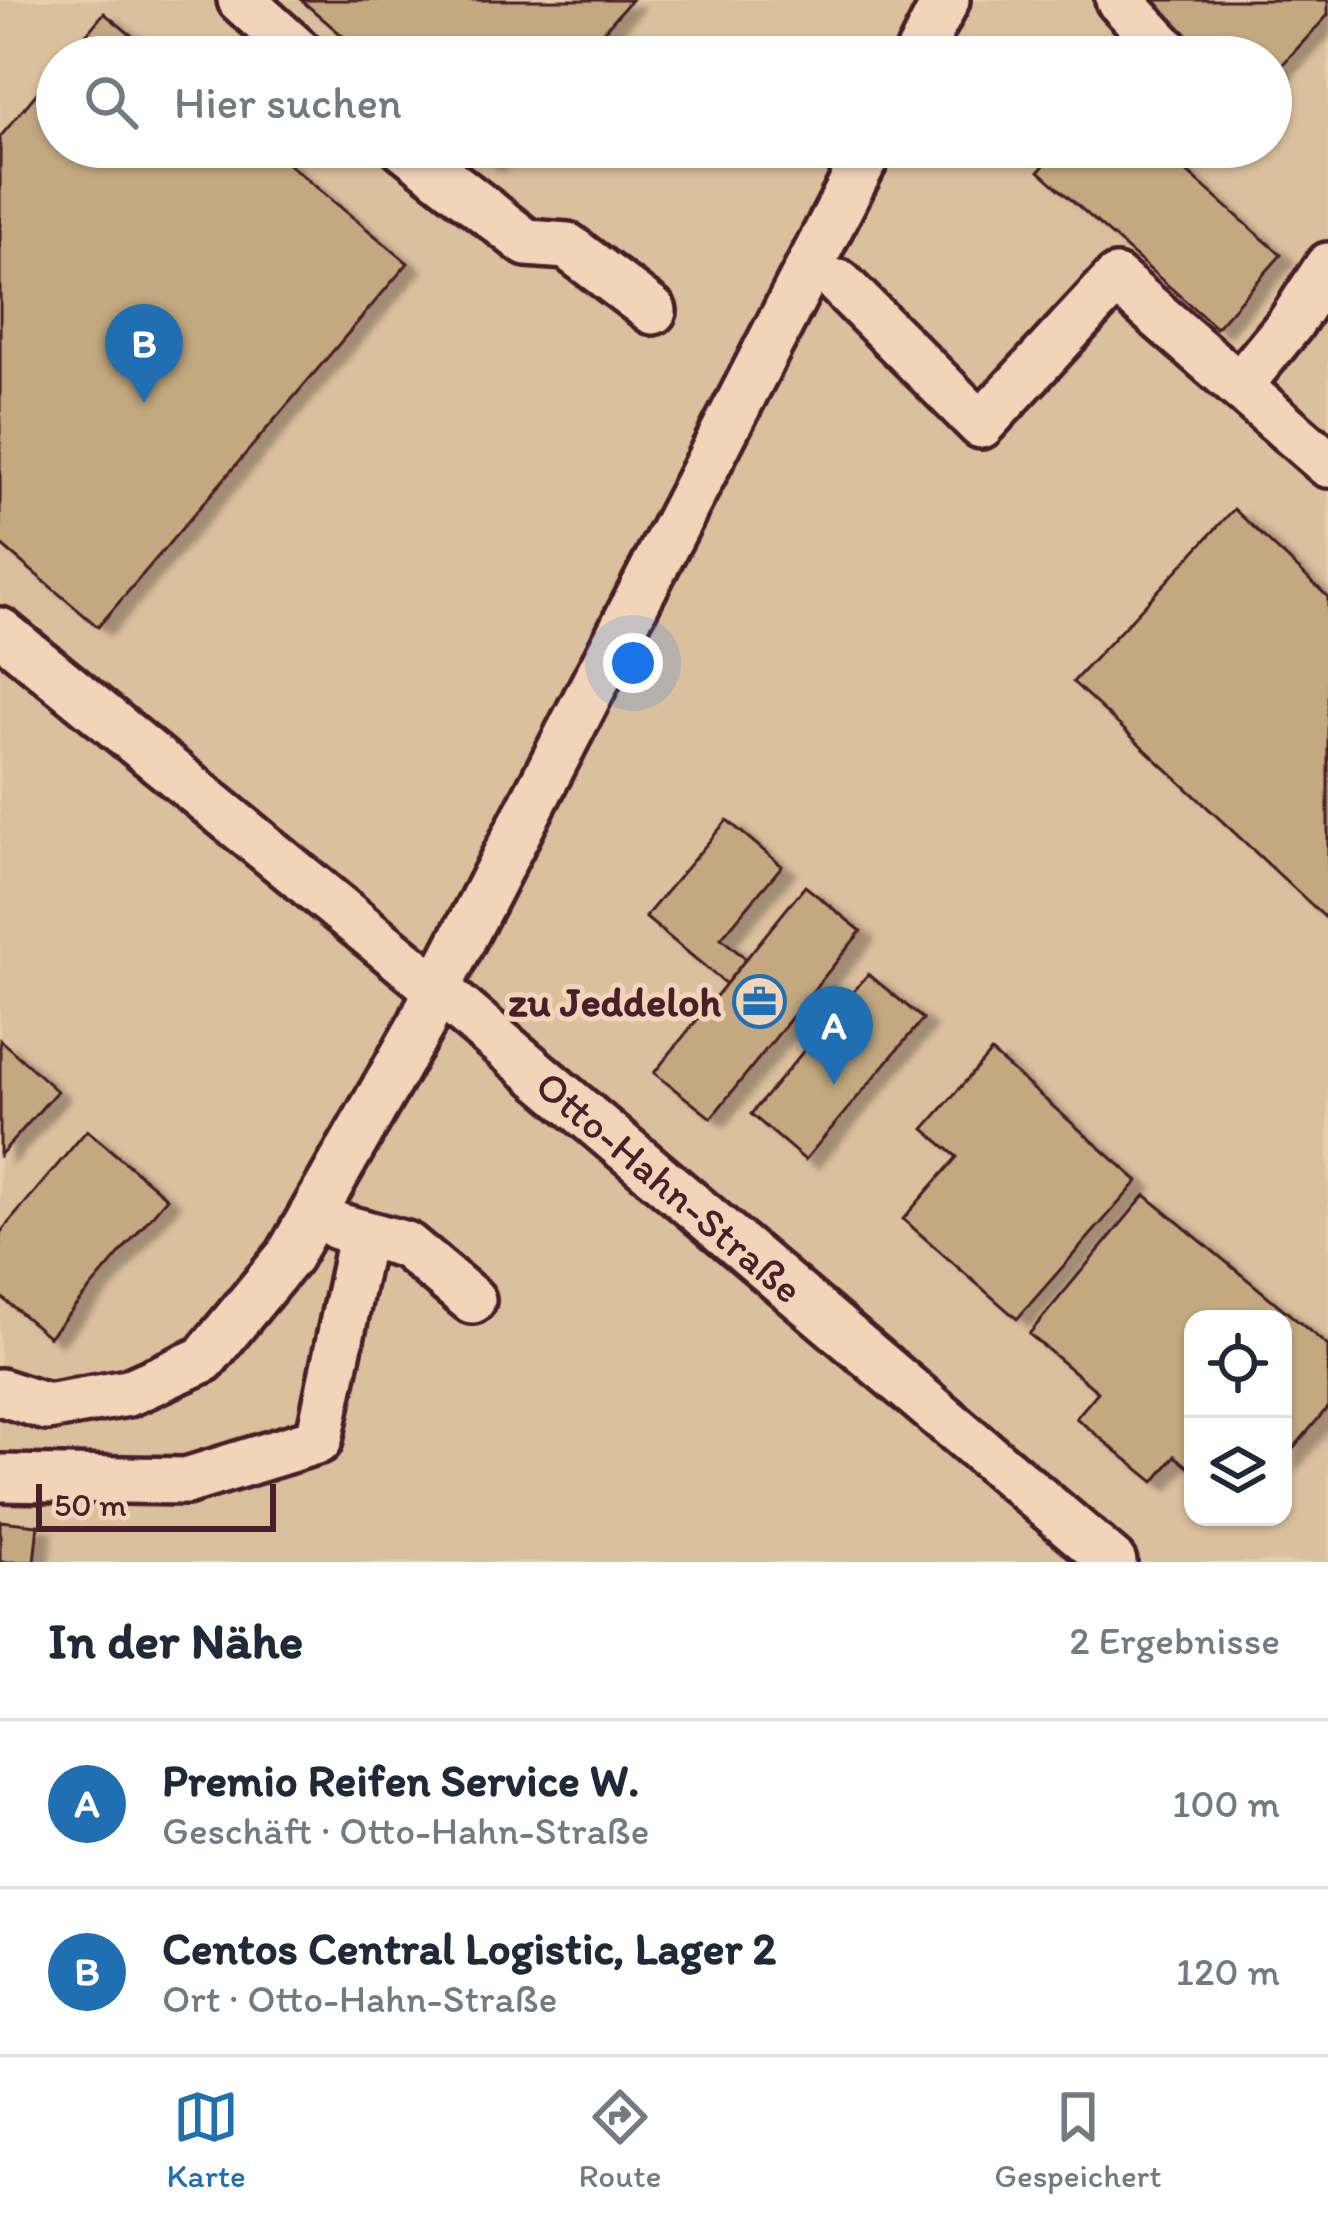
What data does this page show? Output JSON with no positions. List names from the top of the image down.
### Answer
{
  "streets": {
    "street": ["Otto-Hahn-Straße"]
  },
  "places": {
    "office": ["zu Jeddeloh"]
  },
  "scale_bar": "50 m",
  "page": {
    "search": "Hier suchen",
    "pins": ["B", "A"],
    "scale": "50 m",
    "heading": ["In der Nähe", "2 Ergebnisse"],
    "list": [
      {
        "mark": "A",
        "name": "Premio Reifen Service W.",
        "note": "Geschäft · Otto-Hahn-Straße",
        "value": "100 m"
      },
      {
        "mark": "B",
        "name": "Centos Central Logistic, Lager 2",
        "note": "Ort · Otto-Hahn-Straße",
        "value": "120 m"
      }
    ],
    "nav": ["Karte", "Route", "Gespeichert"]
  }
}
